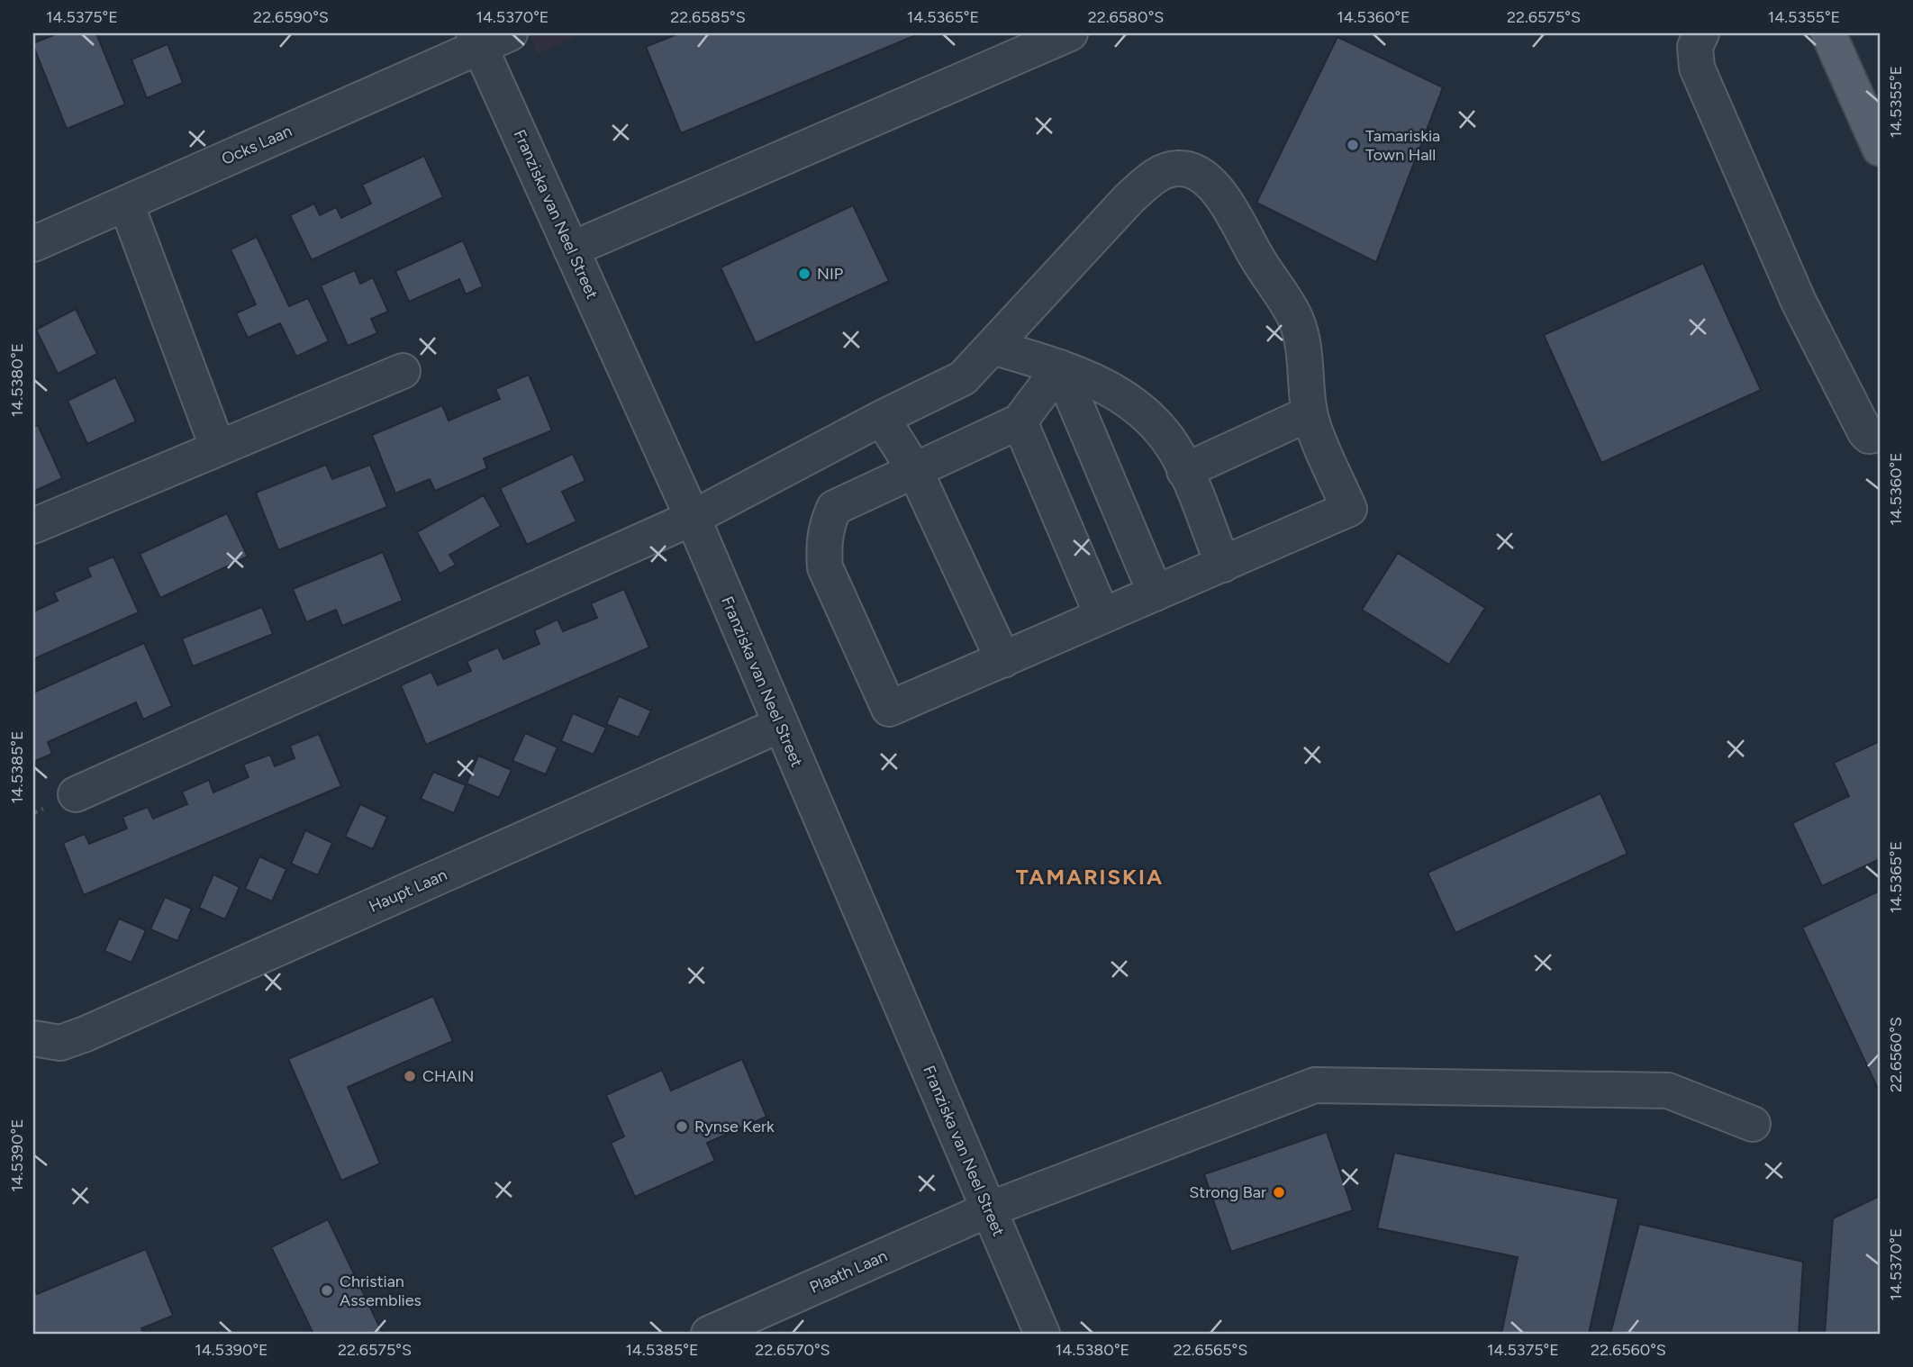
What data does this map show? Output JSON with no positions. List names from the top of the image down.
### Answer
{
  "streets": {
    "street": [
      "Ocks Laan",
      "Franziska van Neel Street",
      "Haupt Laan",
      "Plaath Laan"
    ]
  },
  "crossings": [
    ["Ocks Laan", "Franziska van Neel Street"],
    ["Franziska van Neel Street", "Haupt Laan"],
    ["Franziska van Neel Street", "Plaath Laan"]
  ],
  "districts": ["TAMARISKIA"],
  "places": [
    "Tamariskia Town Hall",
    "NIP",
    "CHAIN",
    "Rynse Kerk",
    "Strong Bar",
    "Christian Assemblies"
  ],
  "coordinates": [
    "14.5375°E",
    "22.6590°S",
    "14.5370°E",
    "22.6585°S",
    "14.5365°E",
    "22.6580°S",
    "14.5360°E",
    "22.6575°S",
    "14.5355°E",
    "14.5380°E",
    "14.5385°E",
    "22.6560°S",
    "14.5390°E",
    "22.6570°S",
    "22.6565°S"
  ]
}
